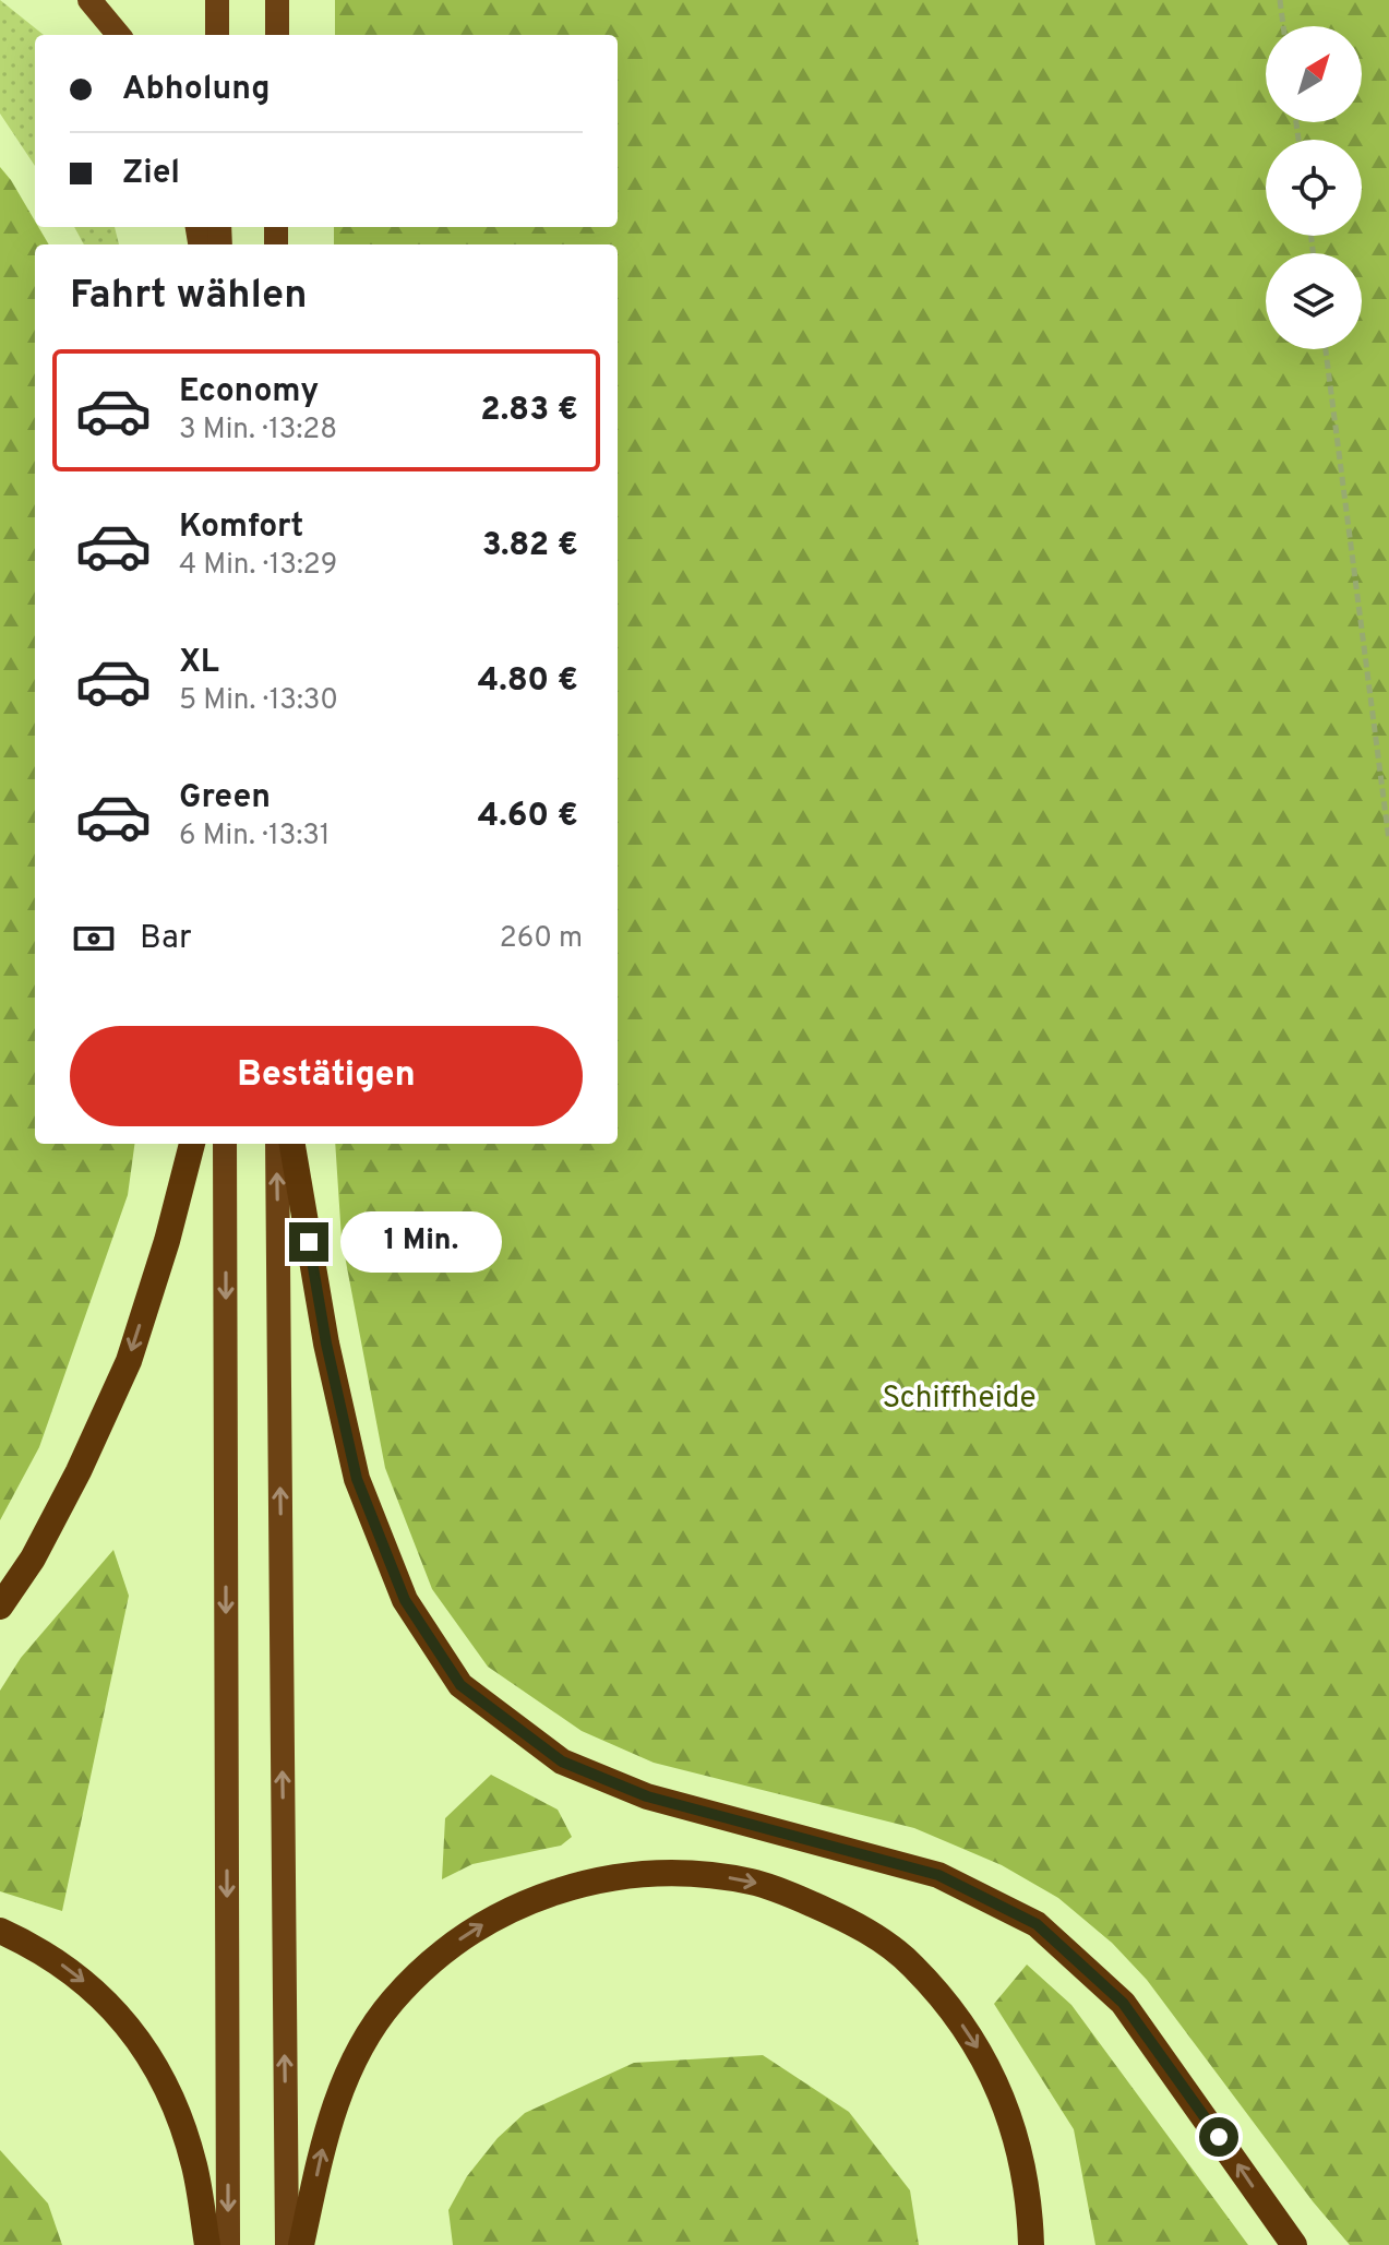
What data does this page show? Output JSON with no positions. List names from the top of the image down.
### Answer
{
  "parks": ["Schiffheide"],
  "north": "top right",
  "page": {
    "banner": ["Abholung", "Ziel"],
    "heading": "Fahrt wählen",
    "list": [
      {
        "name": "Economy",
        "note": "3 Min. · 13:28",
        "value": "2.83 €"
      },
      {
        "name": "Komfort",
        "note": "4 Min. · 13:29",
        "value": "3.82 €"
      },
      {
        "name": "XL",
        "note": "5 Min. · 13:30",
        "value": "4.80 €"
      },
      {
        "name": "Green",
        "note": "6 Min. · 13:31",
        "value": "4.60 €"
      }
    ],
    "pay": ["Bar", "260 m"],
    "buttons": "Bestätigen",
    "bubble": "1 Min."
  }
}
